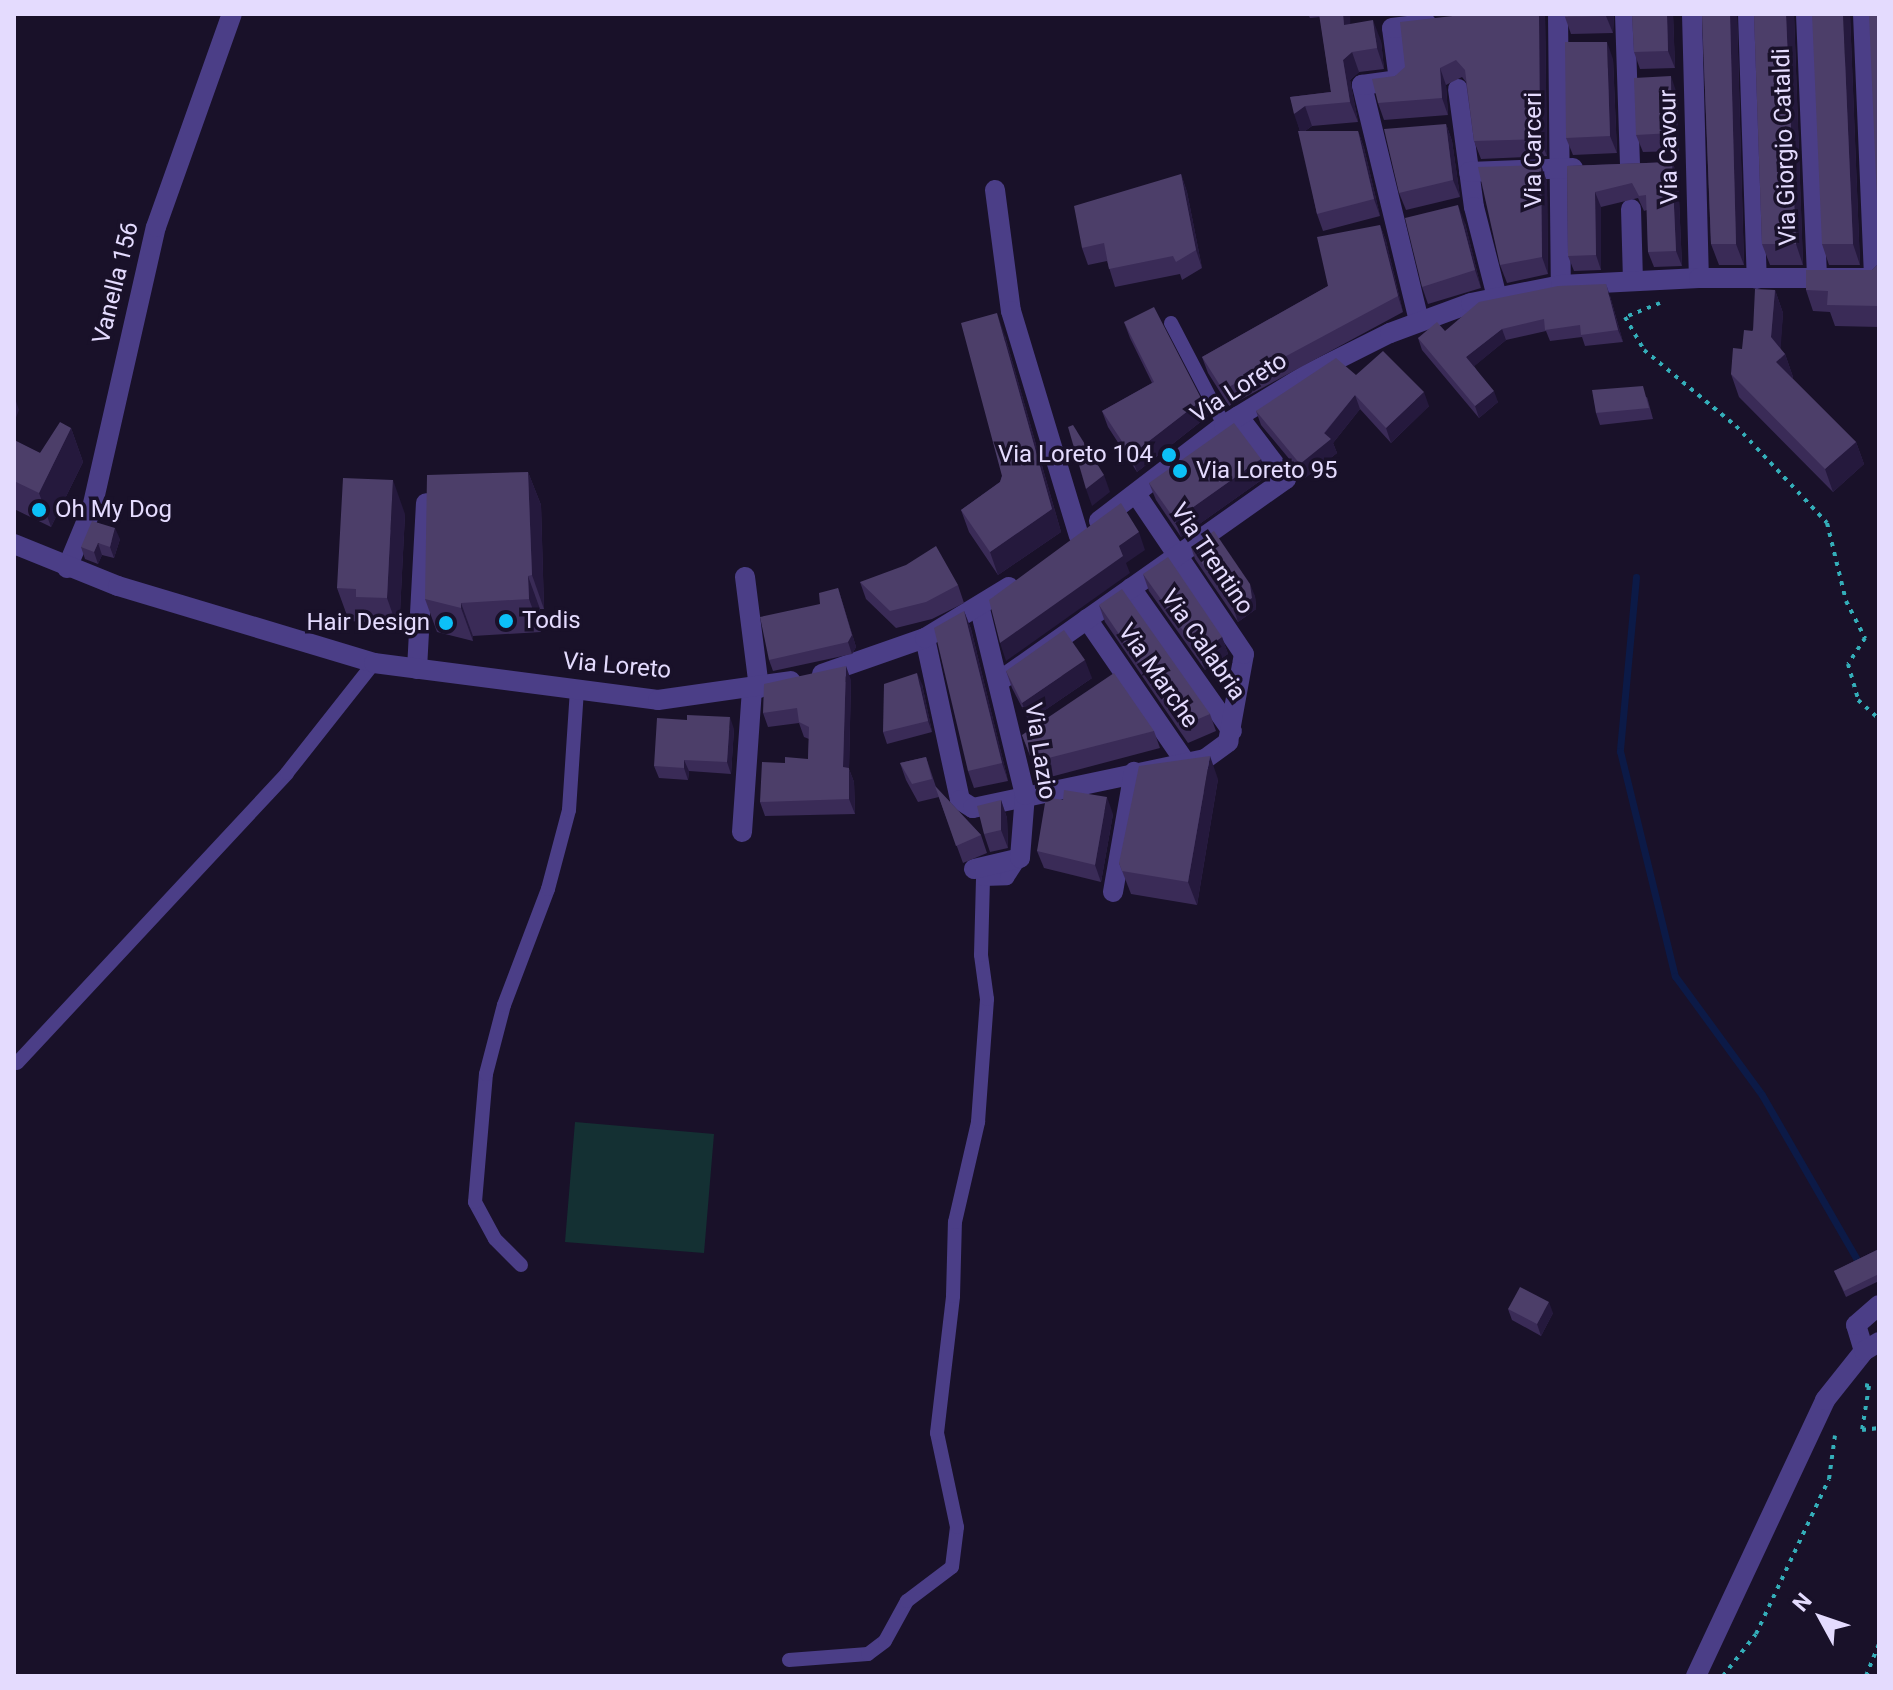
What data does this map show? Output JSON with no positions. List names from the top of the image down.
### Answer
{
  "streets": {
    "street": [
      "Via Cavour",
      "Via Giorgio Cataldi",
      "Via Carceri",
      "Vanella 156",
      "Via Loreto",
      "Via Trentino",
      "Via Calabria",
      "Via Marche",
      "Via Lazio"
    ]
  },
  "crossings": [
    ["Via Cavour", "Via Loreto"],
    ["Via Giorgio Cataldi", "Via Loreto"],
    ["Via Carceri", "Via Loreto"],
    ["Vanella 156", "Via Loreto"],
    ["Via Loreto", "Via Trentino"],
    ["Via Loreto", "Via Lazio"],
    ["Via Trentino", "Via Calabria"]
  ],
  "places": [
    "Via Loreto 104",
    "Via Loreto 95",
    "Oh My Dog",
    "Todis",
    "Hair Design"
  ],
  "north": "top left"
}
